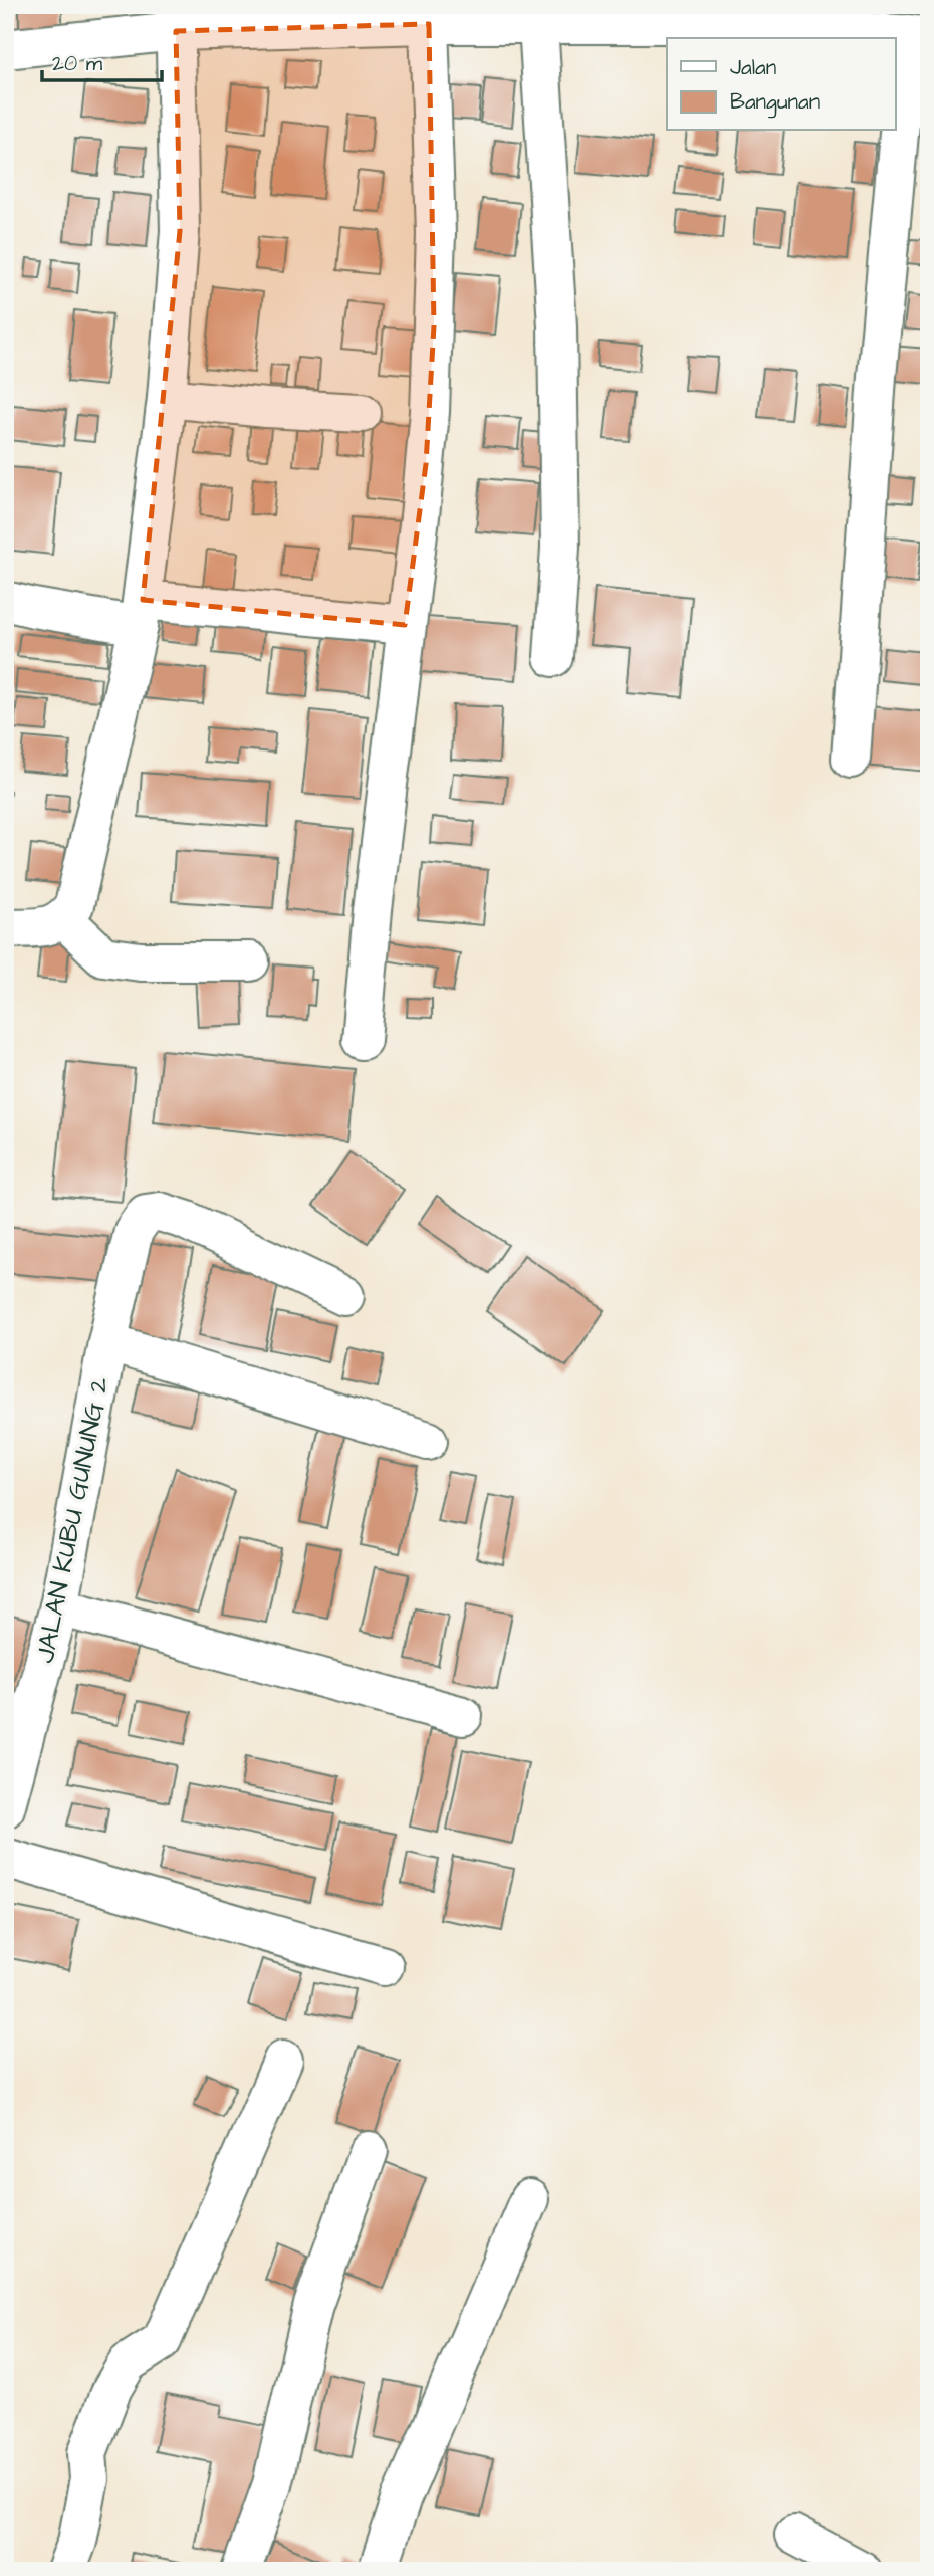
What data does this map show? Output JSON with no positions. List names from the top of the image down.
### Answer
{
  "streets": {
    "street": ["JALAN KUBU GUNUNG 2"]
  },
  "legend": ["Jalan", "Bangunan"],
  "scale_bar": "20 m"
}
